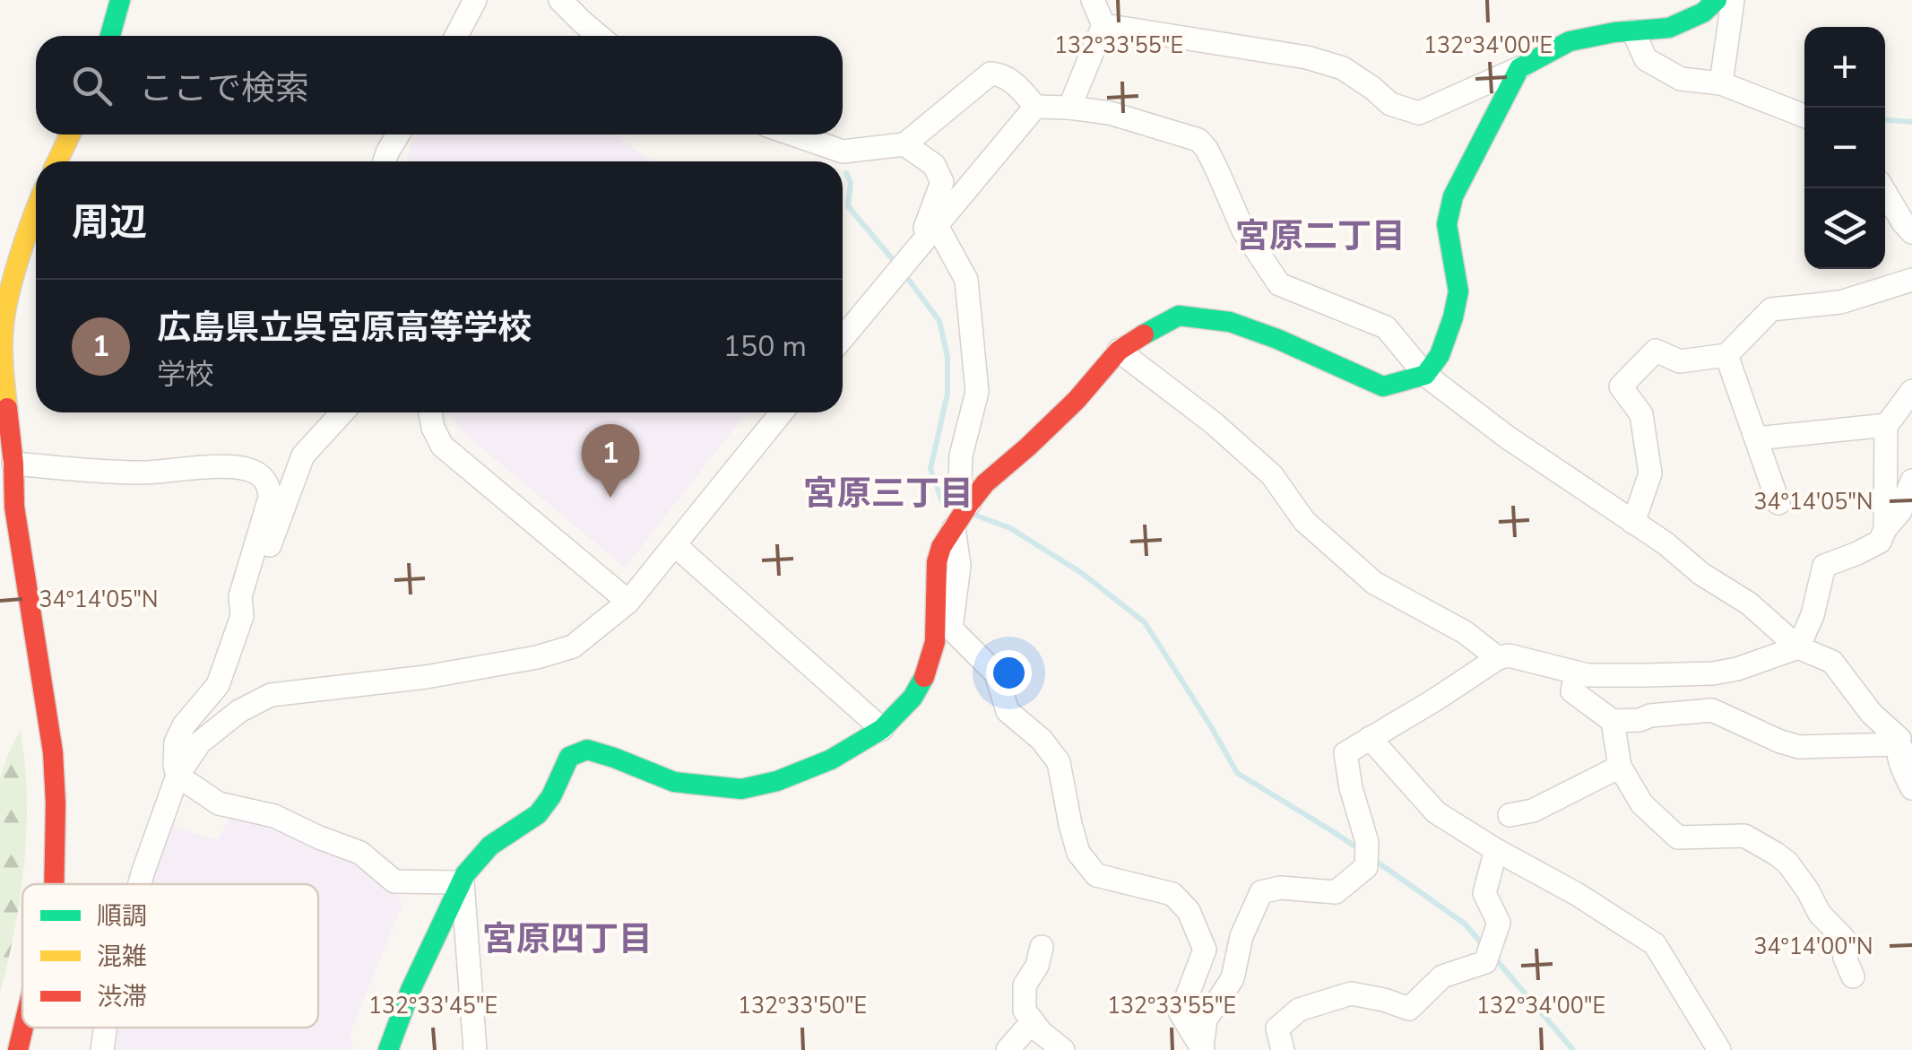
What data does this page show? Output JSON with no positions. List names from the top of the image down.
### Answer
{
  "districts": ["宮原二丁目", "宮原三丁目", "宮原四丁目"],
  "legend": ["順調", "混雑", "渋滞"],
  "page": {
    "map_buttons": ["+", "−"],
    "search": "ここで検索",
    "heading": "周辺",
    "list": [
      {
        "mark": "1",
        "name": "広島県立呉宮原高等学校",
        "note": "学校",
        "value": "150 m"
      }
    ],
    "pins": "1"
  },
  "coordinates": [
    "132°33'55\"E",
    "132°34'00\"E",
    "34°14'05\"N",
    "34°14'00\"N",
    "132°33'45\"E",
    "132°33'50\"E"
  ]
}
